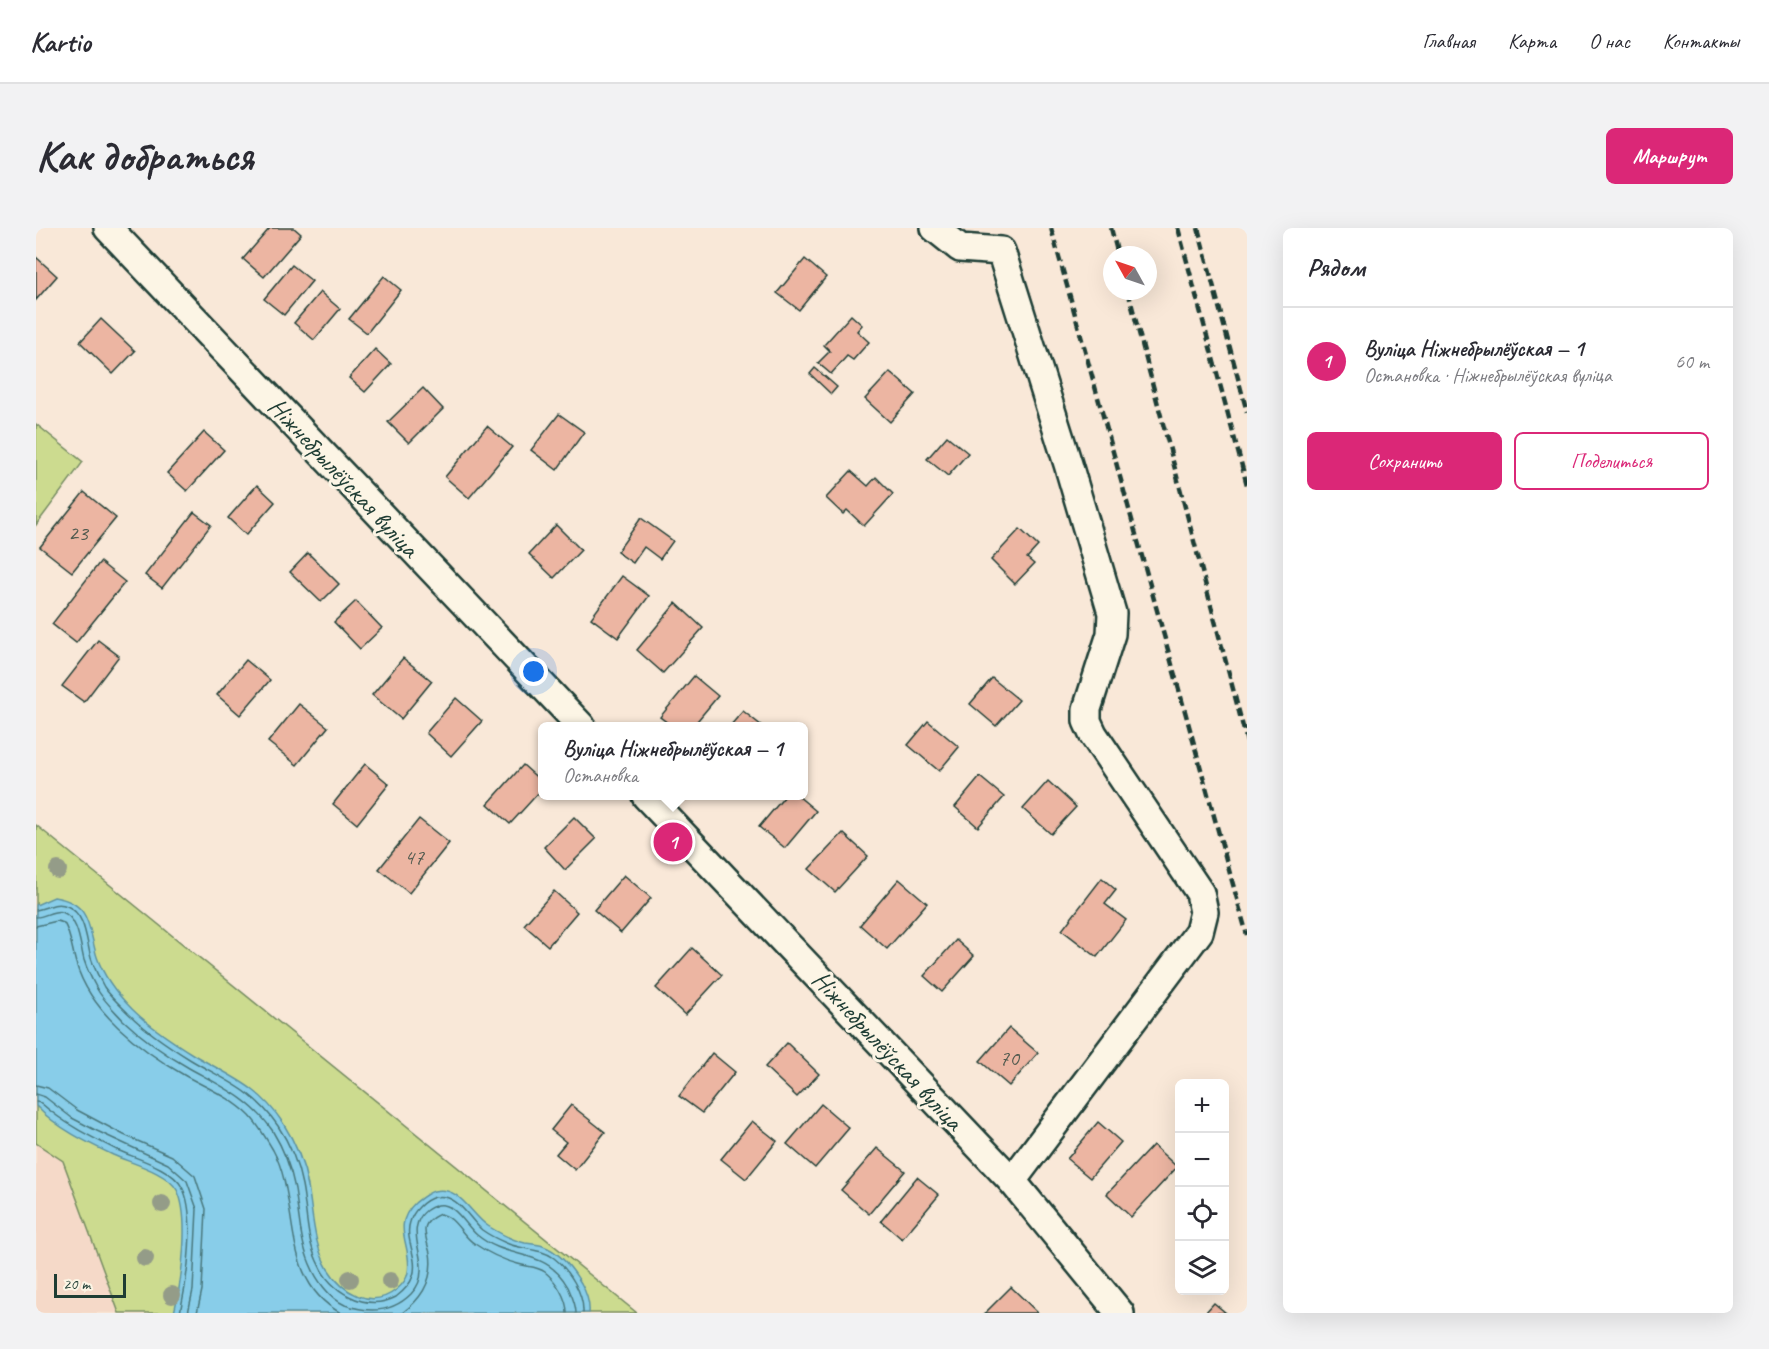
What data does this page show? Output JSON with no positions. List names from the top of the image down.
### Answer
{
  "streets": {
    "street": ["Ніжнебрылёўская вуліца"]
  },
  "house_numbers": ["23", "47", "70"],
  "scale_bar": "20 m",
  "north": "top left",
  "page": {
    "header": "Kartio",
    "nav": [
      "Главная",
      "Карта",
      "О нас",
      "Контакты"
    ],
    "buttons": [
      "Маршрут",
      ["Сохранить", "Поделиться"]
    ],
    "title": "Как добраться",
    "heading": "Рядом",
    "list": [
      {
        "mark": "1",
        "name": "Вуліца Ніжнебрылёўская — 1",
        "note": "Остановка · Ніжнебрылёўская вуліца",
        "value": "60 m"
      }
    ],
    "popup": ["Вуліца Ніжнебрылёўская — 1", "Остановка"],
    "pins": "1",
    "map_buttons": ["+", "−"],
    "scale": "20 m"
  }
}
